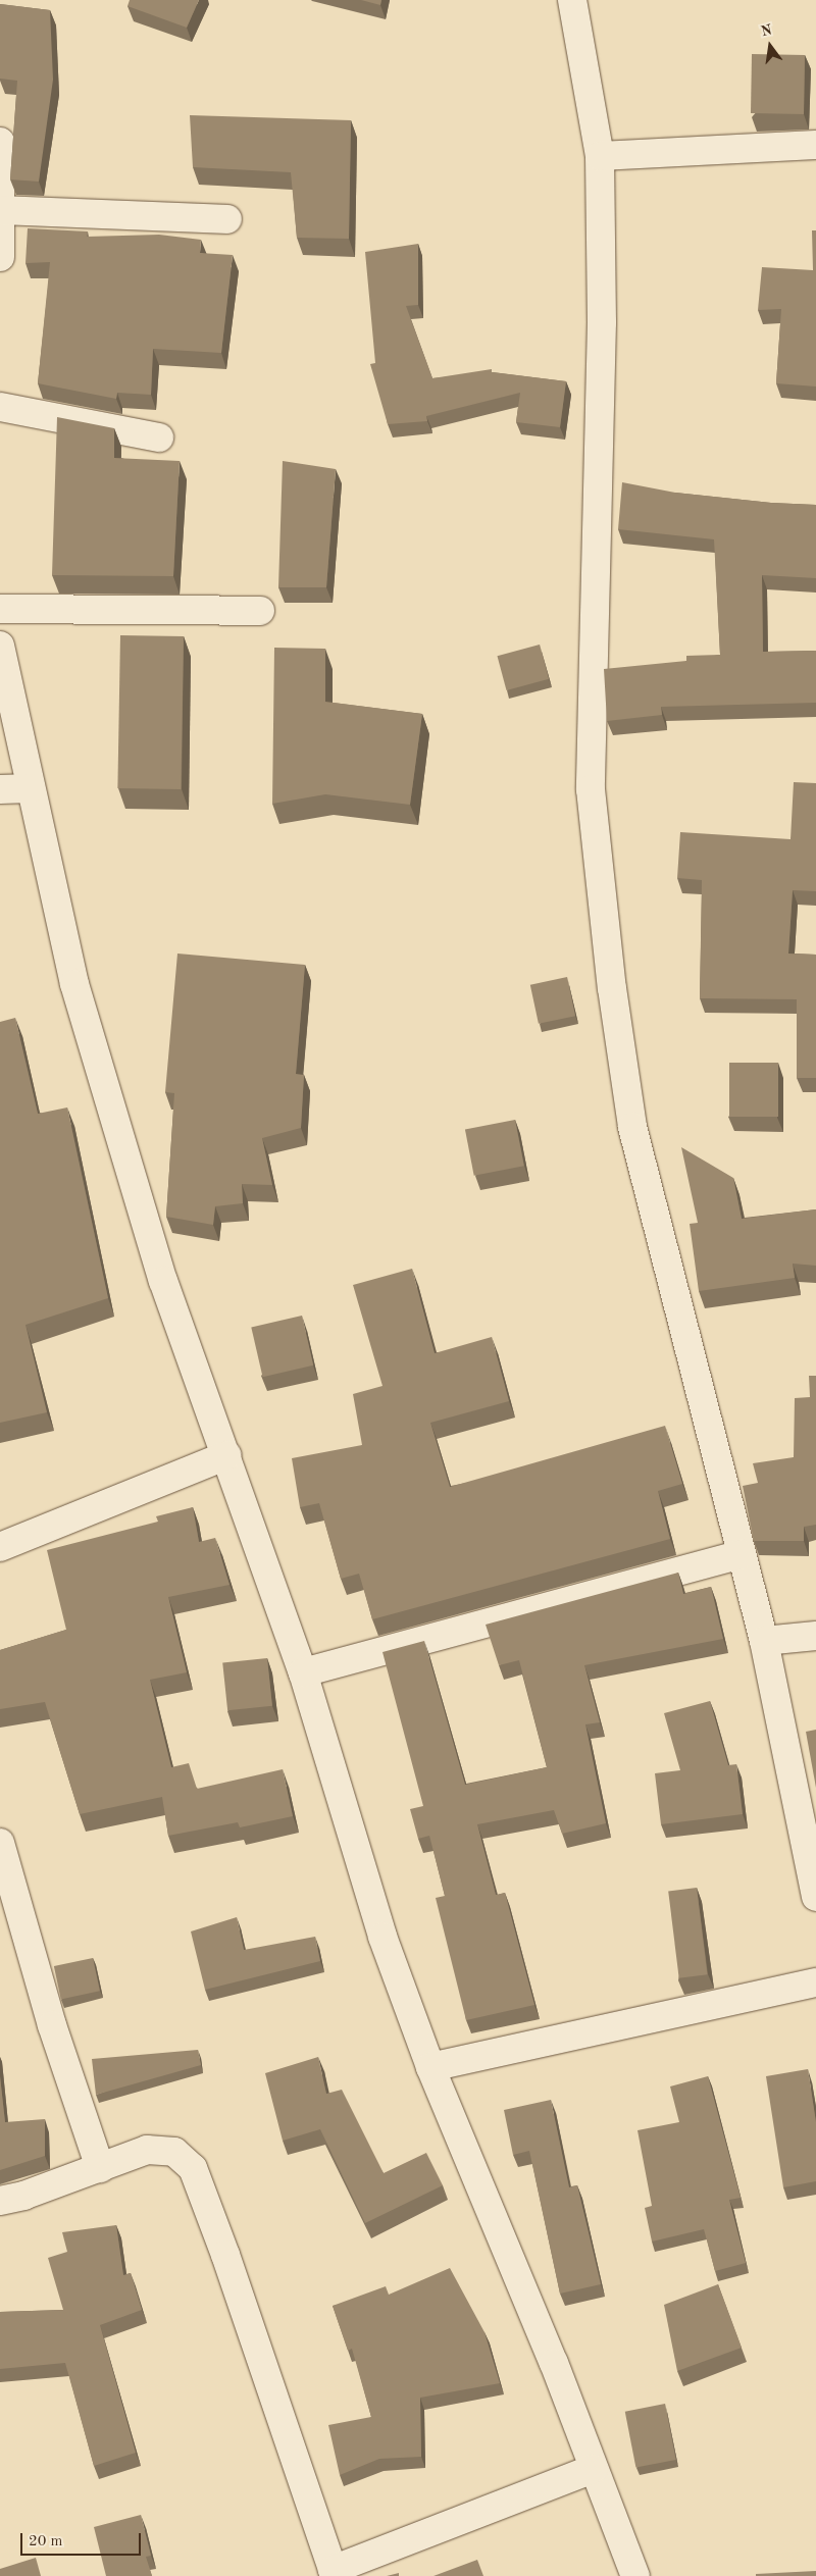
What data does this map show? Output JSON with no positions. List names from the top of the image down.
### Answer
{
  "scale_bar": "20 m",
  "north": "top"
}
